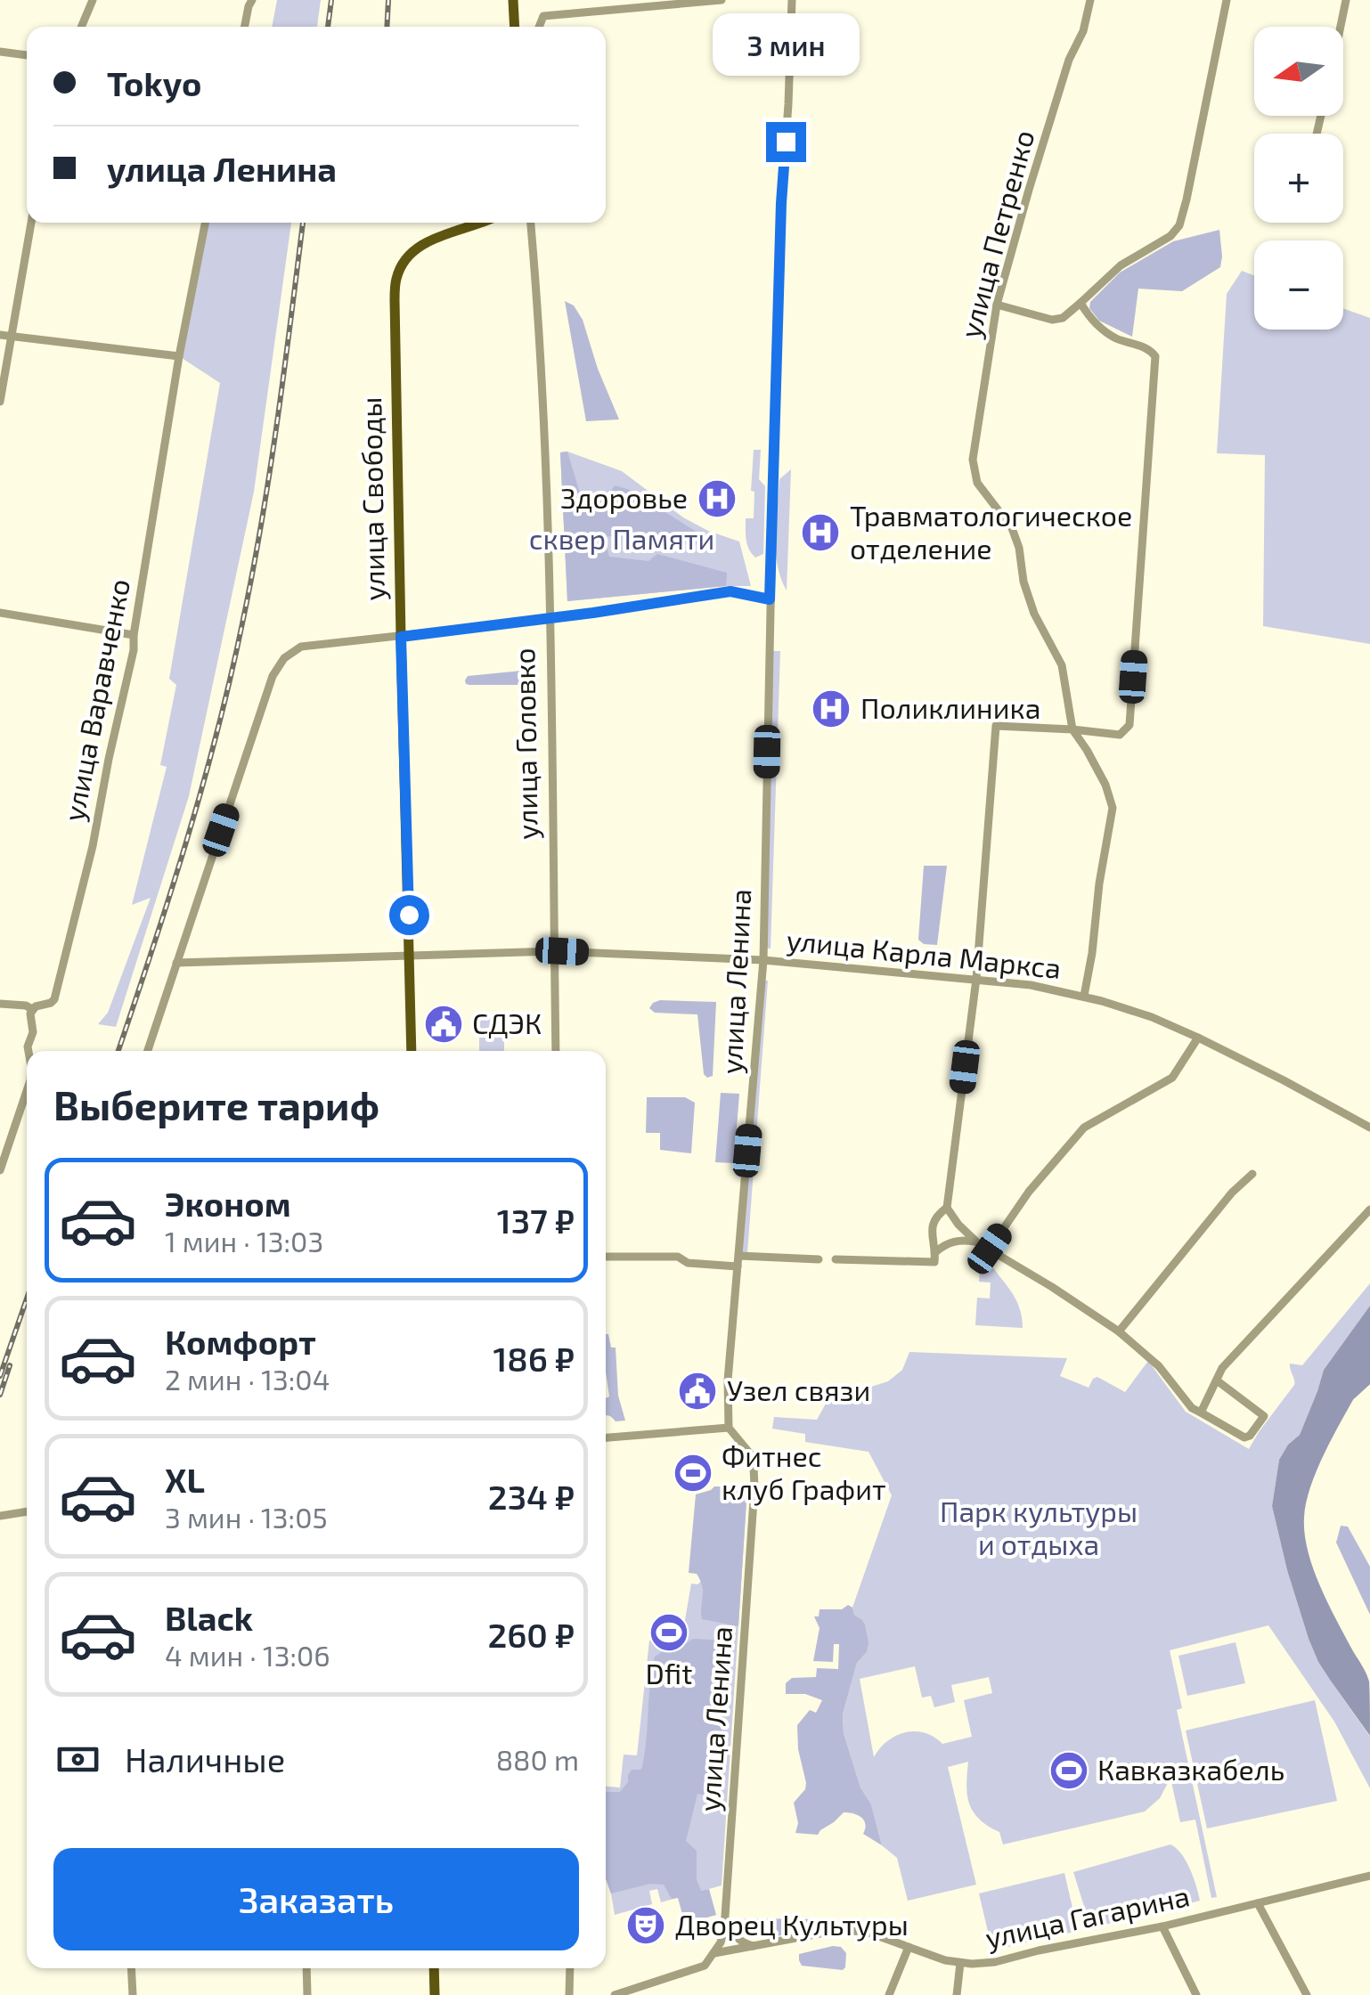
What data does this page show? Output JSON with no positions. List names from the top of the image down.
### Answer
{
  "streets": {
    "main road": ["улица Свободы"],
    "street": [
      "улица Петренко",
      "улица Варавченко",
      "улица Головко",
      "улица Карла Маркса",
      "улица Ленина",
      "улица Гагарина"
    ]
  },
  "crossings": [
    ["улица Свободы", "улица Карла Маркса"],
    ["улица Головко", "улица Карла Маркса"],
    ["улица Карла Маркса", "улица Ленина"],
    ["улица Ленина", "улица Гагарина"]
  ],
  "parks": ["сквер Памяти", "Парк культуры и отдыха"],
  "places": {
    "hospital": ["Здоровье", "Травматологическое отделение", "Поликлиника"],
    "public building": ["СДЭК", "Узел связи"],
    "sports": ["Фитнес клуб Графит", "Dfit", "Кавказкабель"],
    "theatre": ["Дворец Культуры"]
  },
  "north": "left",
  "page": {
    "bubble": "3 мин",
    "map_buttons": ["+", "−"],
    "banner": ["Tokyo", "улица Ленина"],
    "heading": "Выберите тариф",
    "list": [
      {
        "name": "Эконом",
        "note": "1 мин · 13:03",
        "value": "137 ₽"
      },
      {
        "name": "Комфорт",
        "note": "2 мин · 13:04",
        "value": "186 ₽"
      },
      {
        "name": "XL",
        "note": "3 мин · 13:05",
        "value": "234 ₽"
      },
      {
        "name": "Black",
        "note": "4 мин · 13:06",
        "value": "260 ₽"
      }
    ],
    "pay": ["Наличные", "880 m"],
    "buttons": "Заказать"
  }
}
